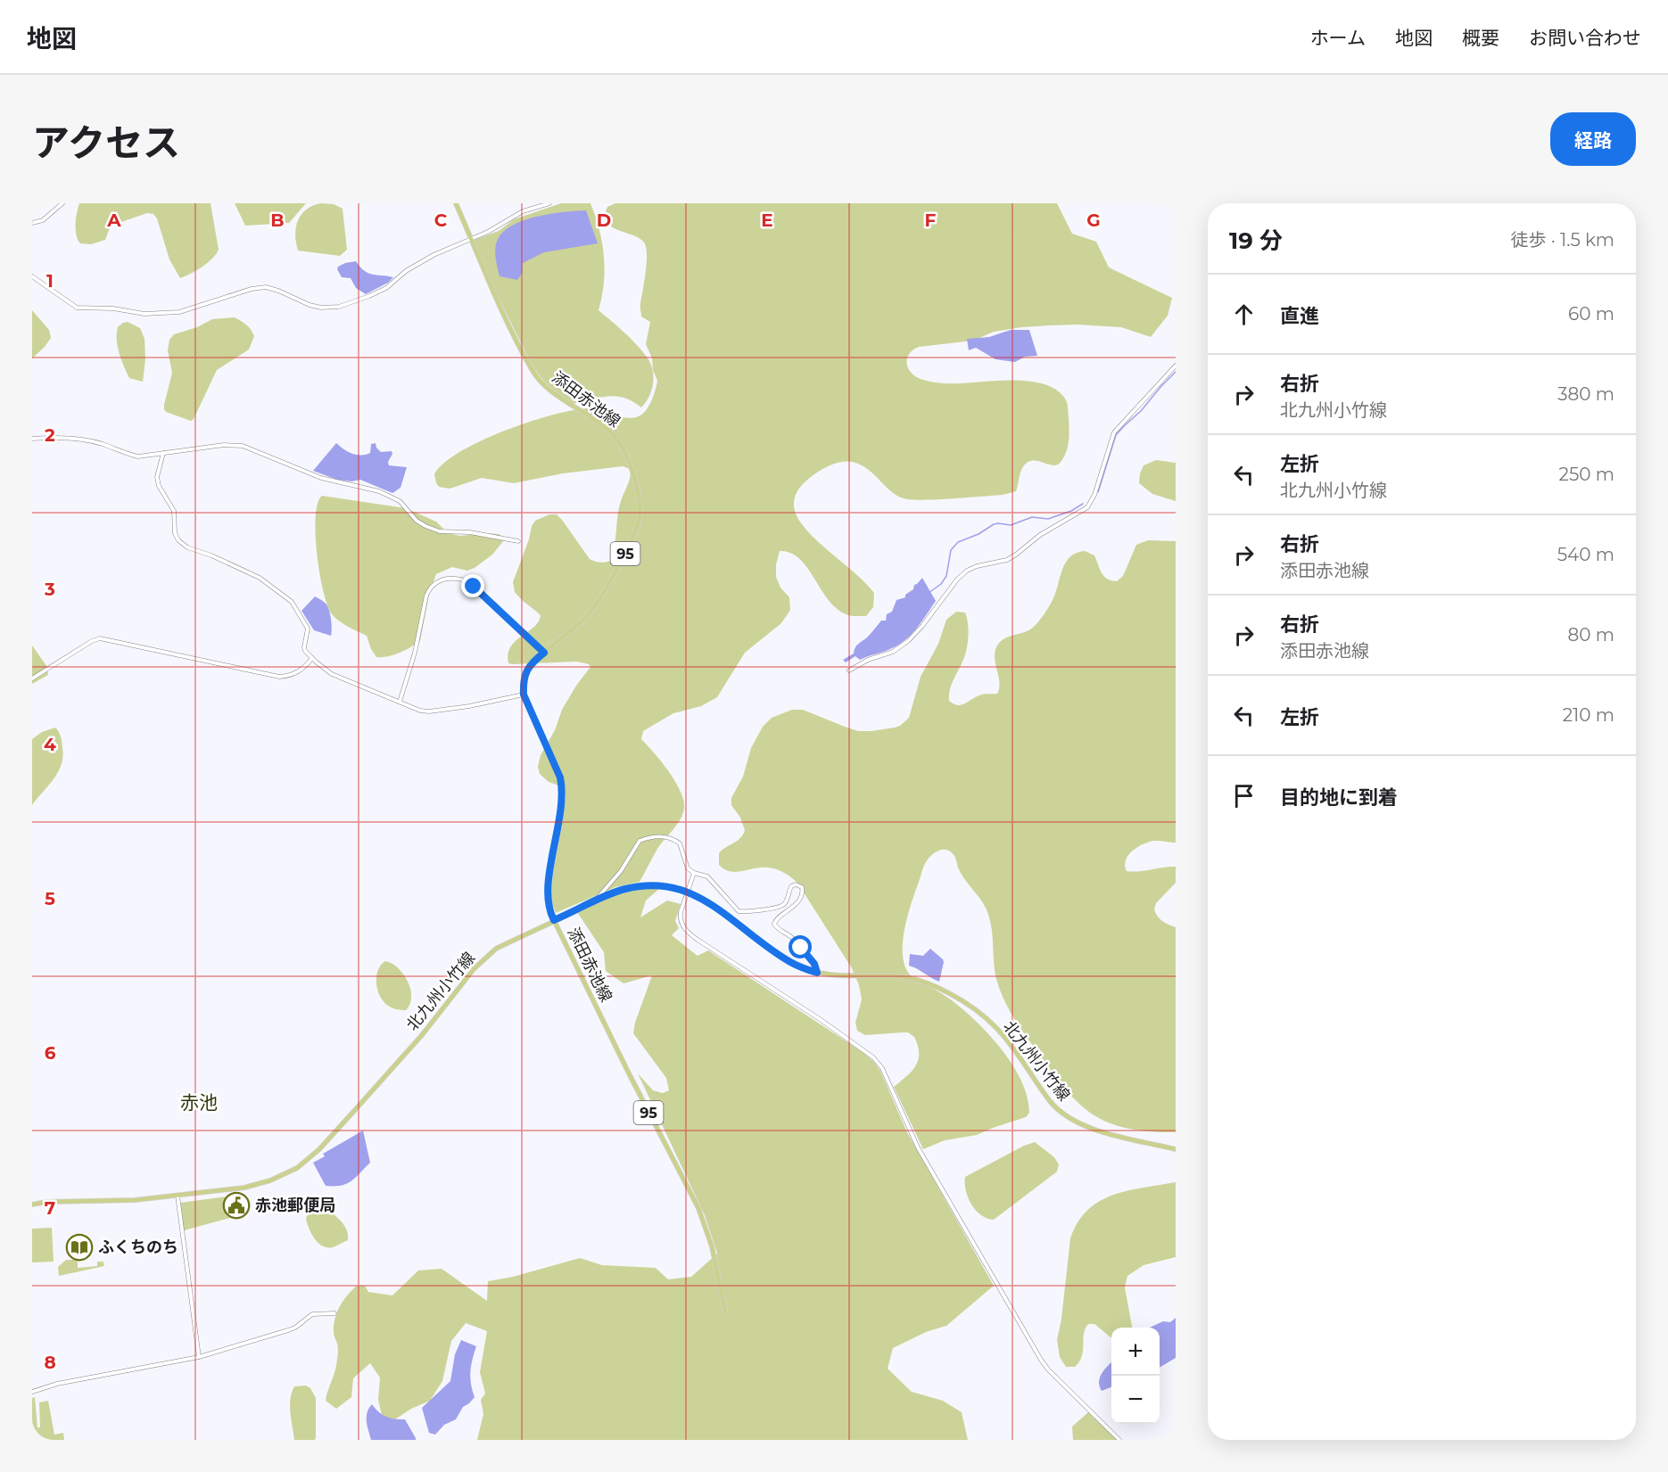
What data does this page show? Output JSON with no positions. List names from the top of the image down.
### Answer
{
  "streets": {
    "main road": ["添田赤池線", "95", "北九州小竹線"]
  },
  "crossings": [
    ["添田赤池線", "北九州小竹線"]
  ],
  "districts": ["赤池"],
  "places": {
    "public building": ["赤池郵便局"],
    "library": ["ふくちのち"]
  },
  "page": {
    "header": "地図",
    "nav": [
      "ホーム",
      "地図",
      "概要",
      "お問い合わせ"
    ],
    "title": "アクセス",
    "buttons": "経路",
    "heading": ["19 分", "徒歩 · 1.5 km"],
    "list": [
      ["直進", "60 m"],
      ["右折", "北九州小竹線", "380 m"],
      ["左折", "北九州小竹線", "250 m"],
      ["右折", "添田赤池線", "540 m"],
      ["右折", "添田赤池線", "80 m"],
      ["左折", "210 m"],
      "目的地に到着"
    ],
    "map_buttons": ["+", "−"]
  },
  "grid": {
    "columns": [
      "A",
      "B",
      "C",
      "D",
      "E",
      "F",
      "G"
    ],
    "rows": [
      "1",
      "2",
      "3",
      "4",
      "5",
      "6",
      "7",
      "8"
    ]
  }
}
